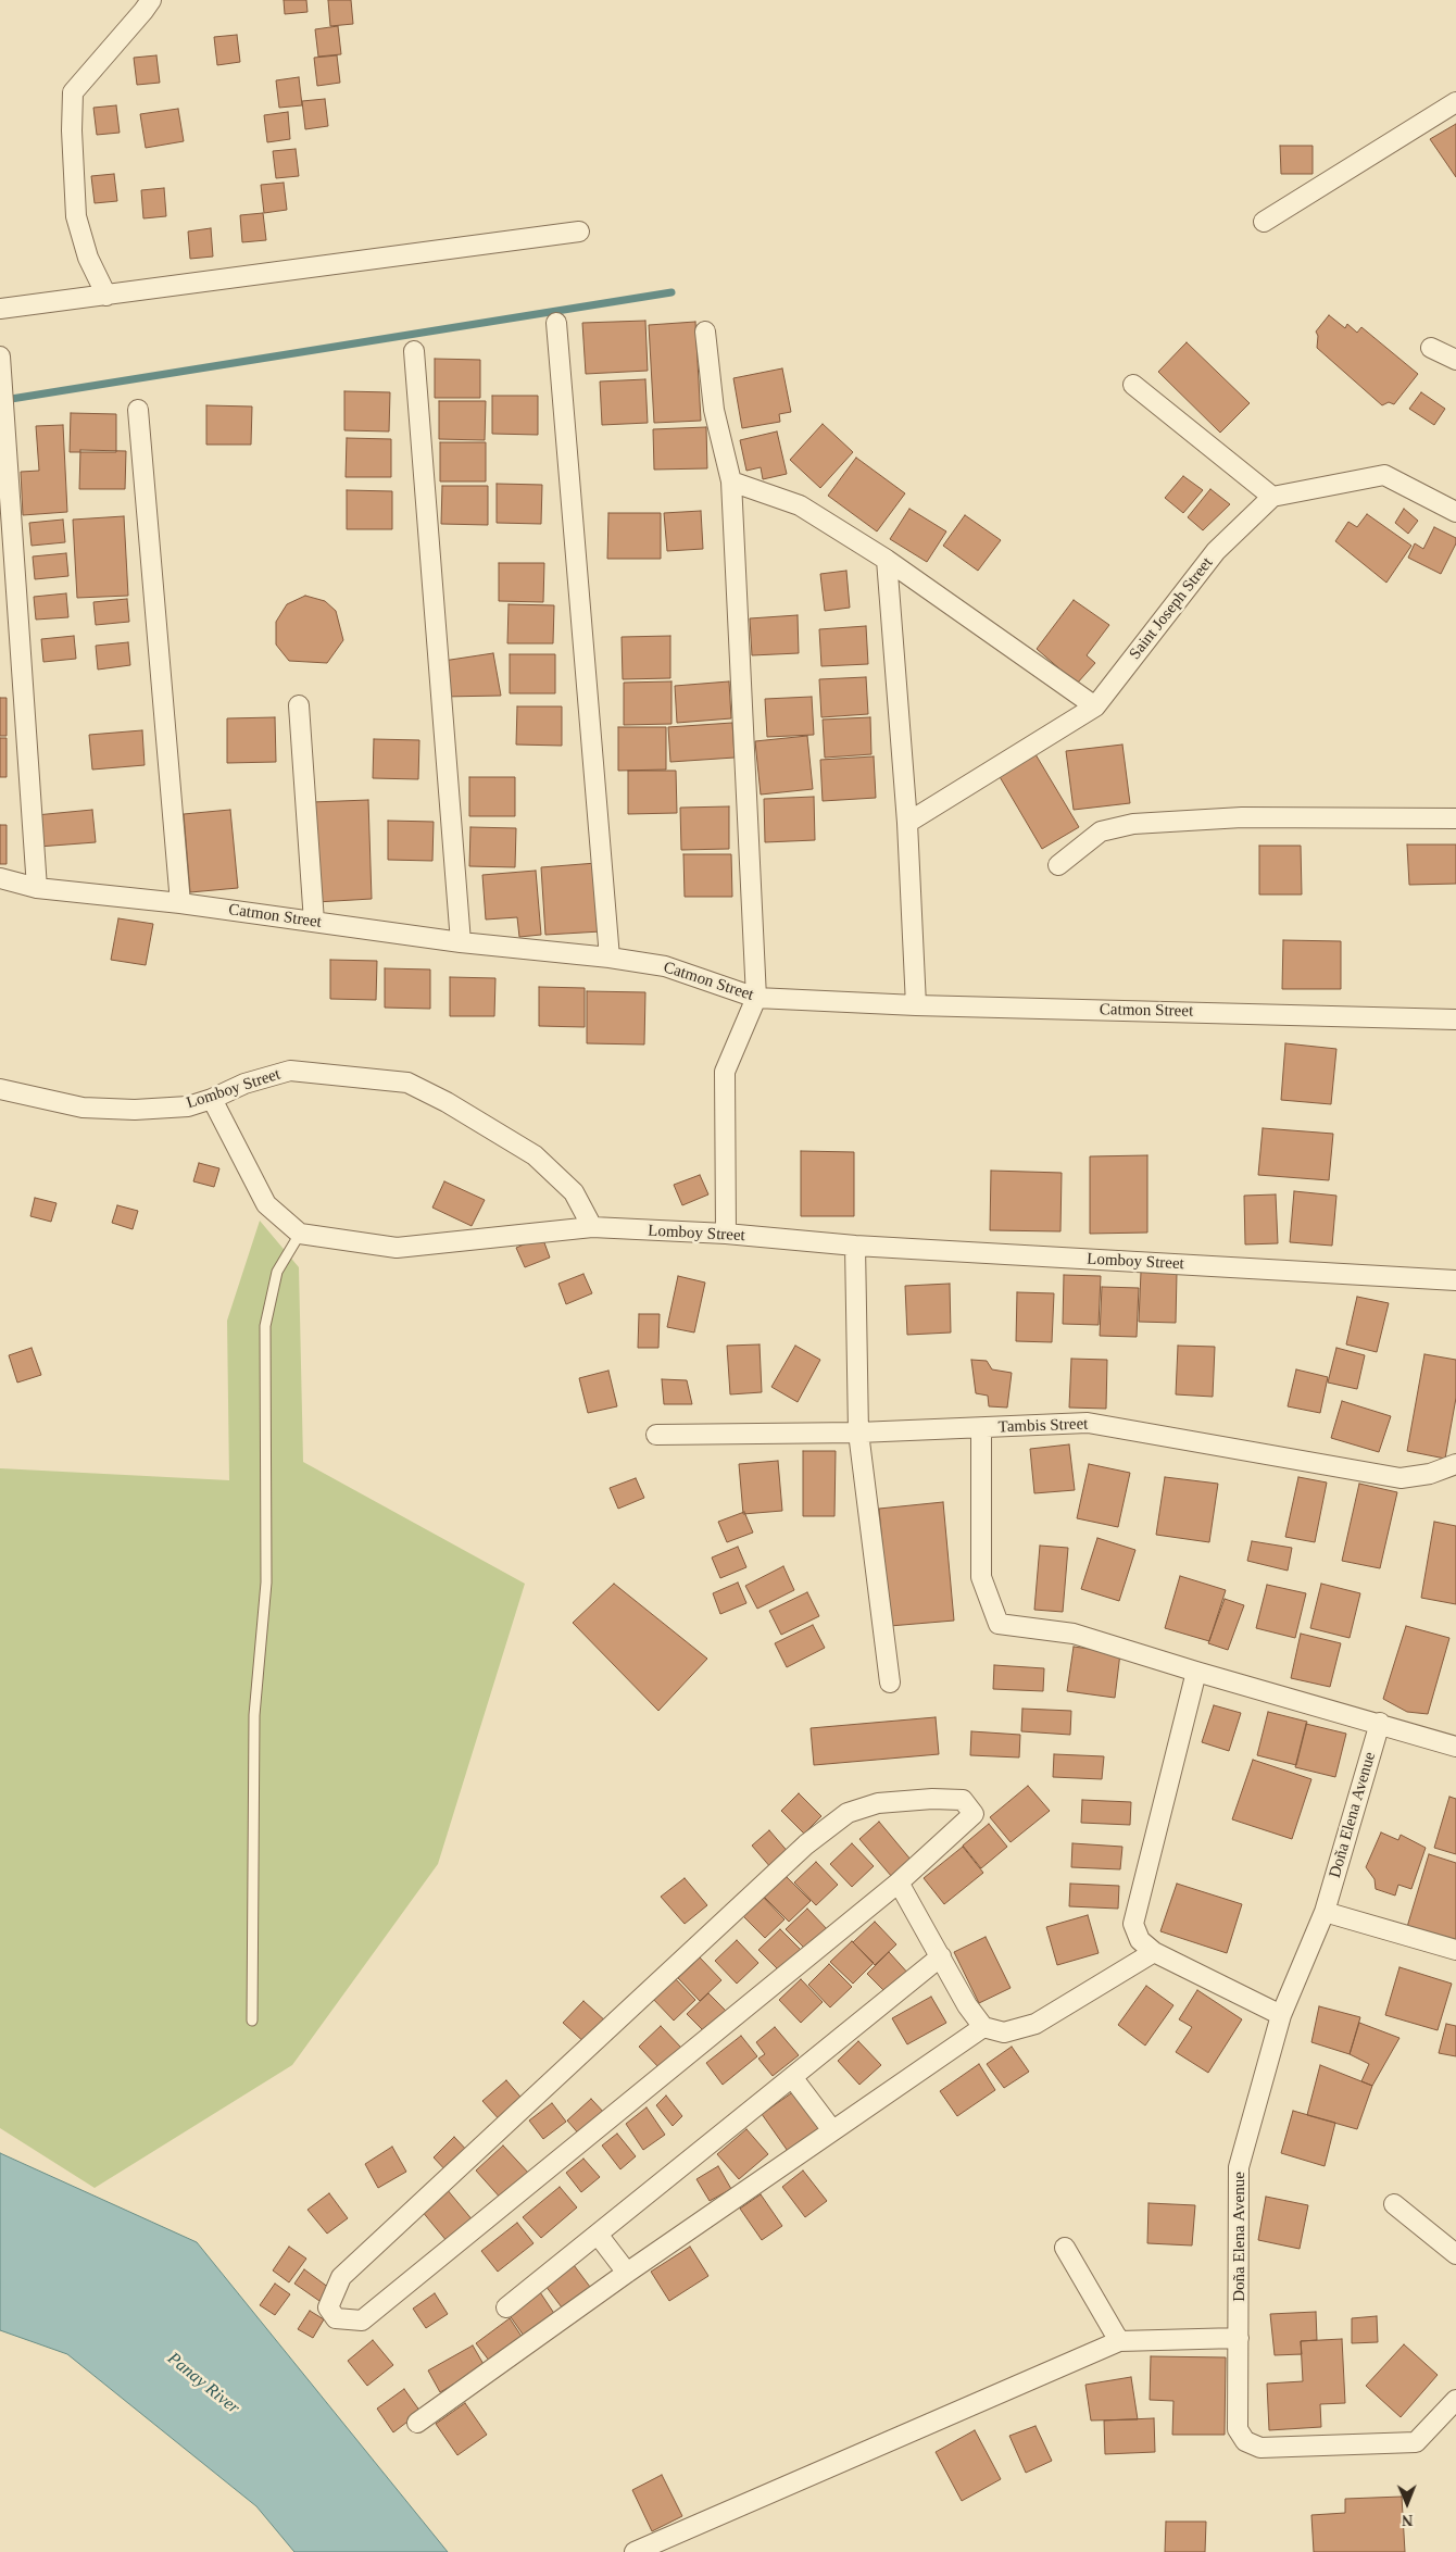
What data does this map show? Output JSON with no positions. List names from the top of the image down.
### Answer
{
  "streets": {
    "street": [
      "Saint Joseph Street",
      "Catmon Street",
      "Lomboy Street",
      "Tambis Street",
      "Doña Elena Avenue"
    ]
  },
  "water": ["Panay River"],
  "north": "bottom"
}
